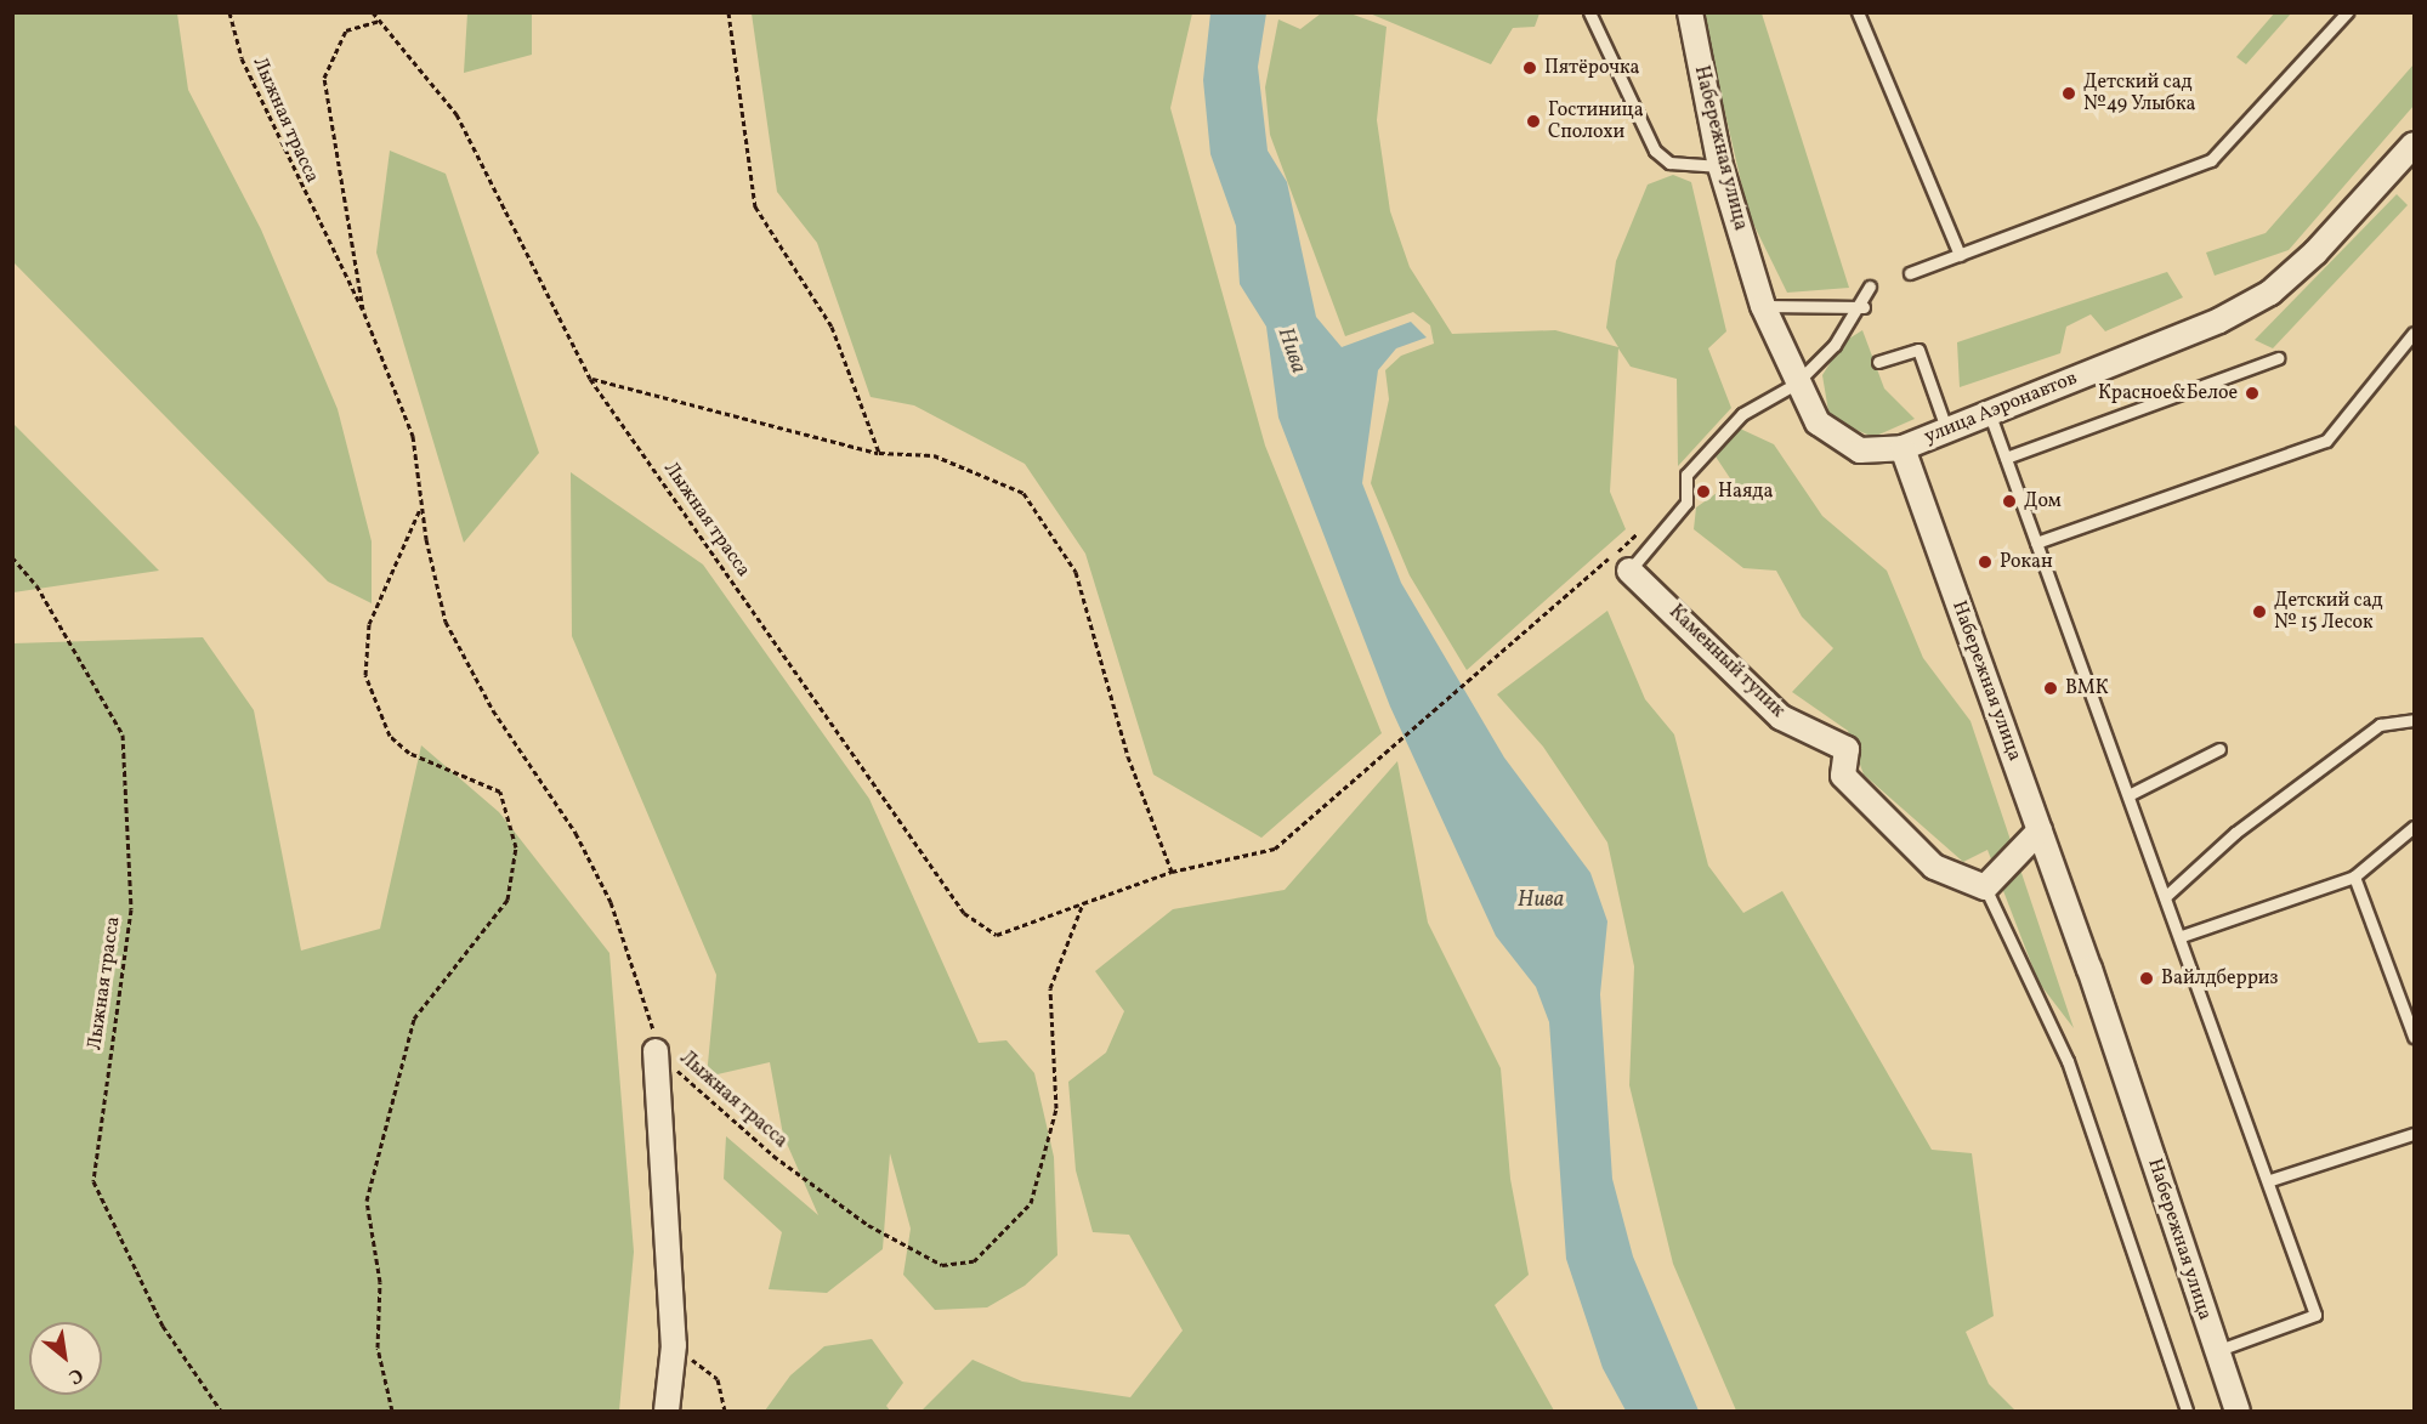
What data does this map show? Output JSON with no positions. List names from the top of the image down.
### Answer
{
  "streets": {
    "street": ["Набережная улица", "улица Аэронавтов", "Каменный тупик"],
    "path": ["Лыжная трасса"]
  },
  "crossings": [
    ["Набережная улица", "улица Аэронавтов"]
  ],
  "water": ["Нива"],
  "places": [
    "Пятёрочка",
    "Детский сад №49 Улыбка",
    "Гостиница Сполохи",
    "Красное&Белое",
    "Наяда",
    "Дом",
    "Рокан",
    "Детский сад № 15 Лесок",
    "ВМК",
    "Вайлдберриз"
  ],
  "north": "bottom right"
}
